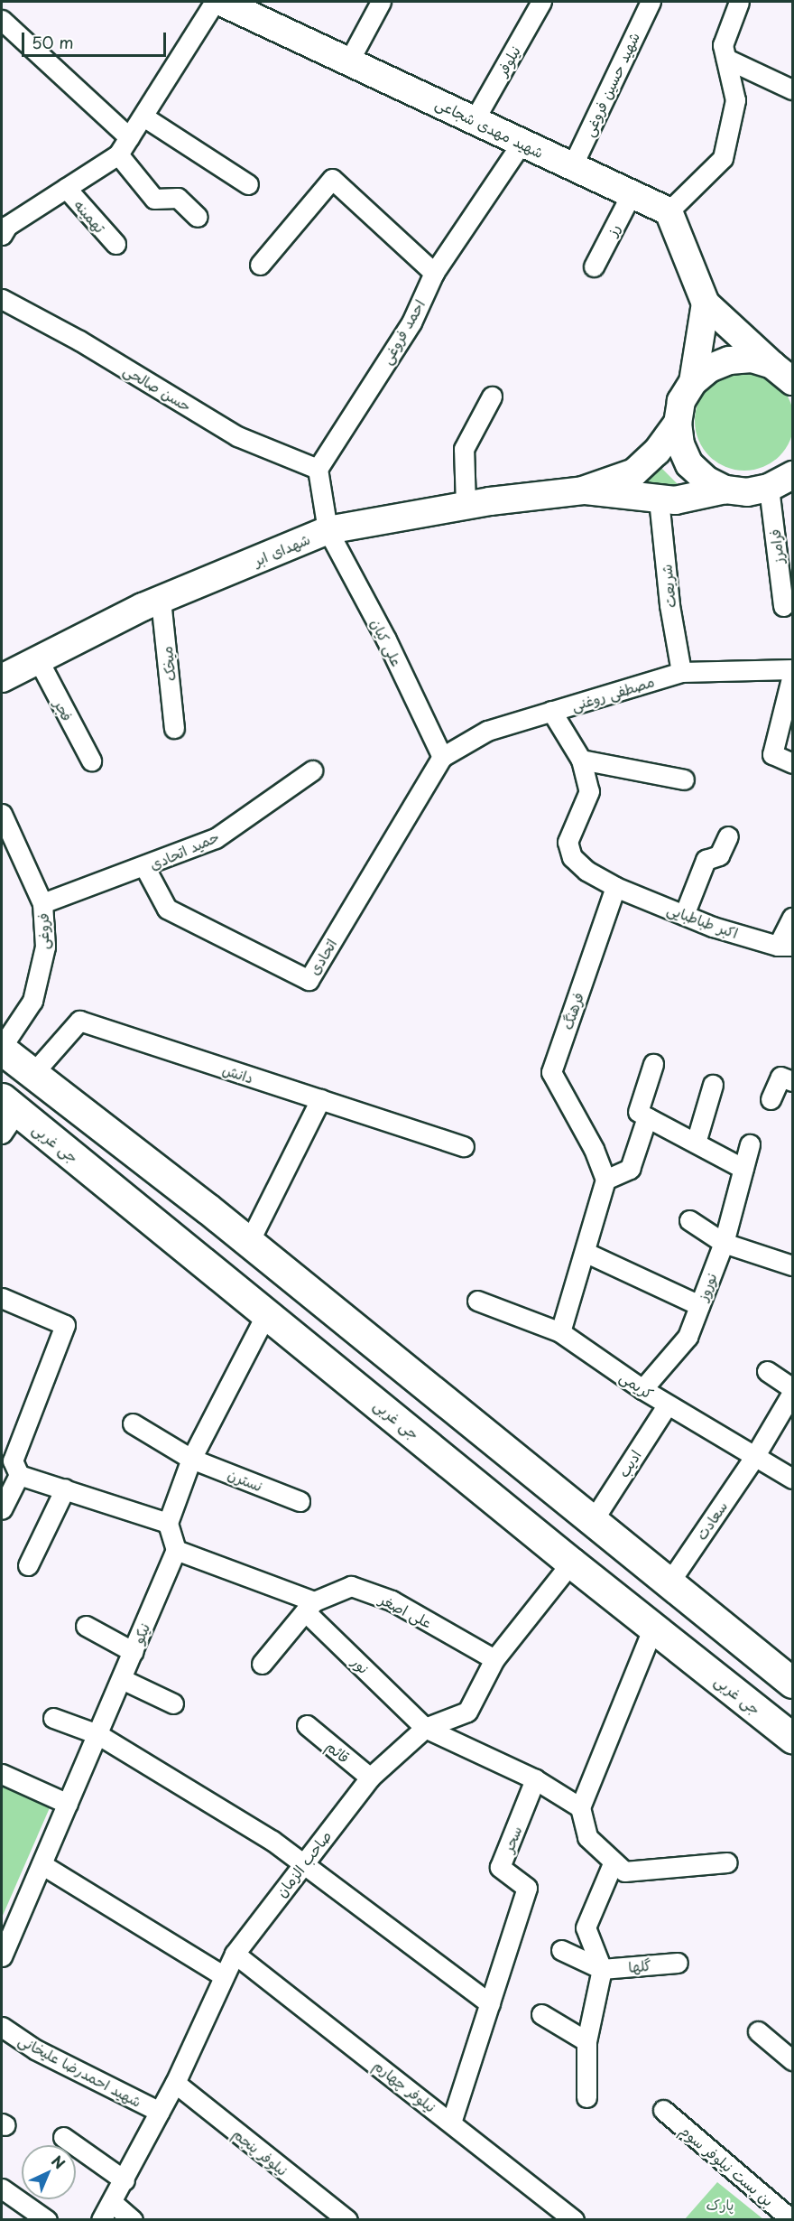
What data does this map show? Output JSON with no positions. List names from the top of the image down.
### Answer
{
  "streets": {
    "main road": ["شهید مهدی شجاعی", "شهدای ابر", "جی غربی"],
    "street": [
      "نیلوفر",
      "شهید حسین فروغی",
      "تهمینه",
      "رز",
      "احمد فروغی",
      "حسن صالحی",
      "فرامرز",
      "شریعت",
      "علی کیان",
      "میخک",
      "مصطفی روغنی",
      "فجر",
      "حمید اتحادی",
      "اکبر طباطبایی",
      "فروغی",
      "اتحادی",
      "فرهنگ",
      "دانش",
      "نوروز",
      "کریمی",
      "ادیب",
      "نسترن",
      "سعادت",
      "علی اصغر",
      "نیکو",
      "نور",
      "قائم",
      "سحر",
      "صاحب الزمان",
      "گلها",
      "شهید احمدرضا علیخانی",
      "نیلوفر چهارم",
      "نیلوفر پنجم",
      "بن بست نیلوفر سوم"
    ]
  },
  "crossings": [
    ["نیلوفر", "شهید مهدی شجاعی"],
    ["شهید حسین فروغی", "شهید مهدی شجاعی"],
    ["شهید مهدی شجاعی", "رز"],
    ["شهید مهدی شجاعی", "احمد فروغی"],
    ["احمد فروغی", "حسن صالحی"],
    ["شهدای ابر", "علی کیان"],
    ["شهدای ابر", "میخک"],
    ["شهدای ابر", "فجر"],
    ["شریعت", "مصطفی روغنی"],
    ["علی کیان", "مصطفی روغنی"],
    ["علی کیان", "اتحادی"],
    ["مصطفی روغنی", "اتحادی"],
    ["حمید اتحادی", "فروغی"],
    ["حمید اتحادی", "اتحادی"],
    ["اکبر طباطبایی", "فرهنگ"],
    ["جی غربی", "صاحب الزمان"],
    ["نوروز", "کریمی"],
    ["کریمی", "ادیب"],
    ["کریمی", "سعادت"],
    ["علی اصغر", "نور"],
    ["علی اصغر", "صاحب الزمان"],
    ["نور", "سحر"],
    ["نور", "صاحب الزمان"],
    ["قائم", "صاحب الزمان"],
    ["سحر", "نیلوفر چهارم"],
    ["صاحب الزمان", "شهید احمدرضا علیخانی"],
    ["صاحب الزمان", "نیلوفر چهارم"],
    ["صاحب الزمان", "نیلوفر پنجم"]
  ],
  "parks": ["پارک"],
  "scale_bar": "50 m",
  "north": "top right"
}
